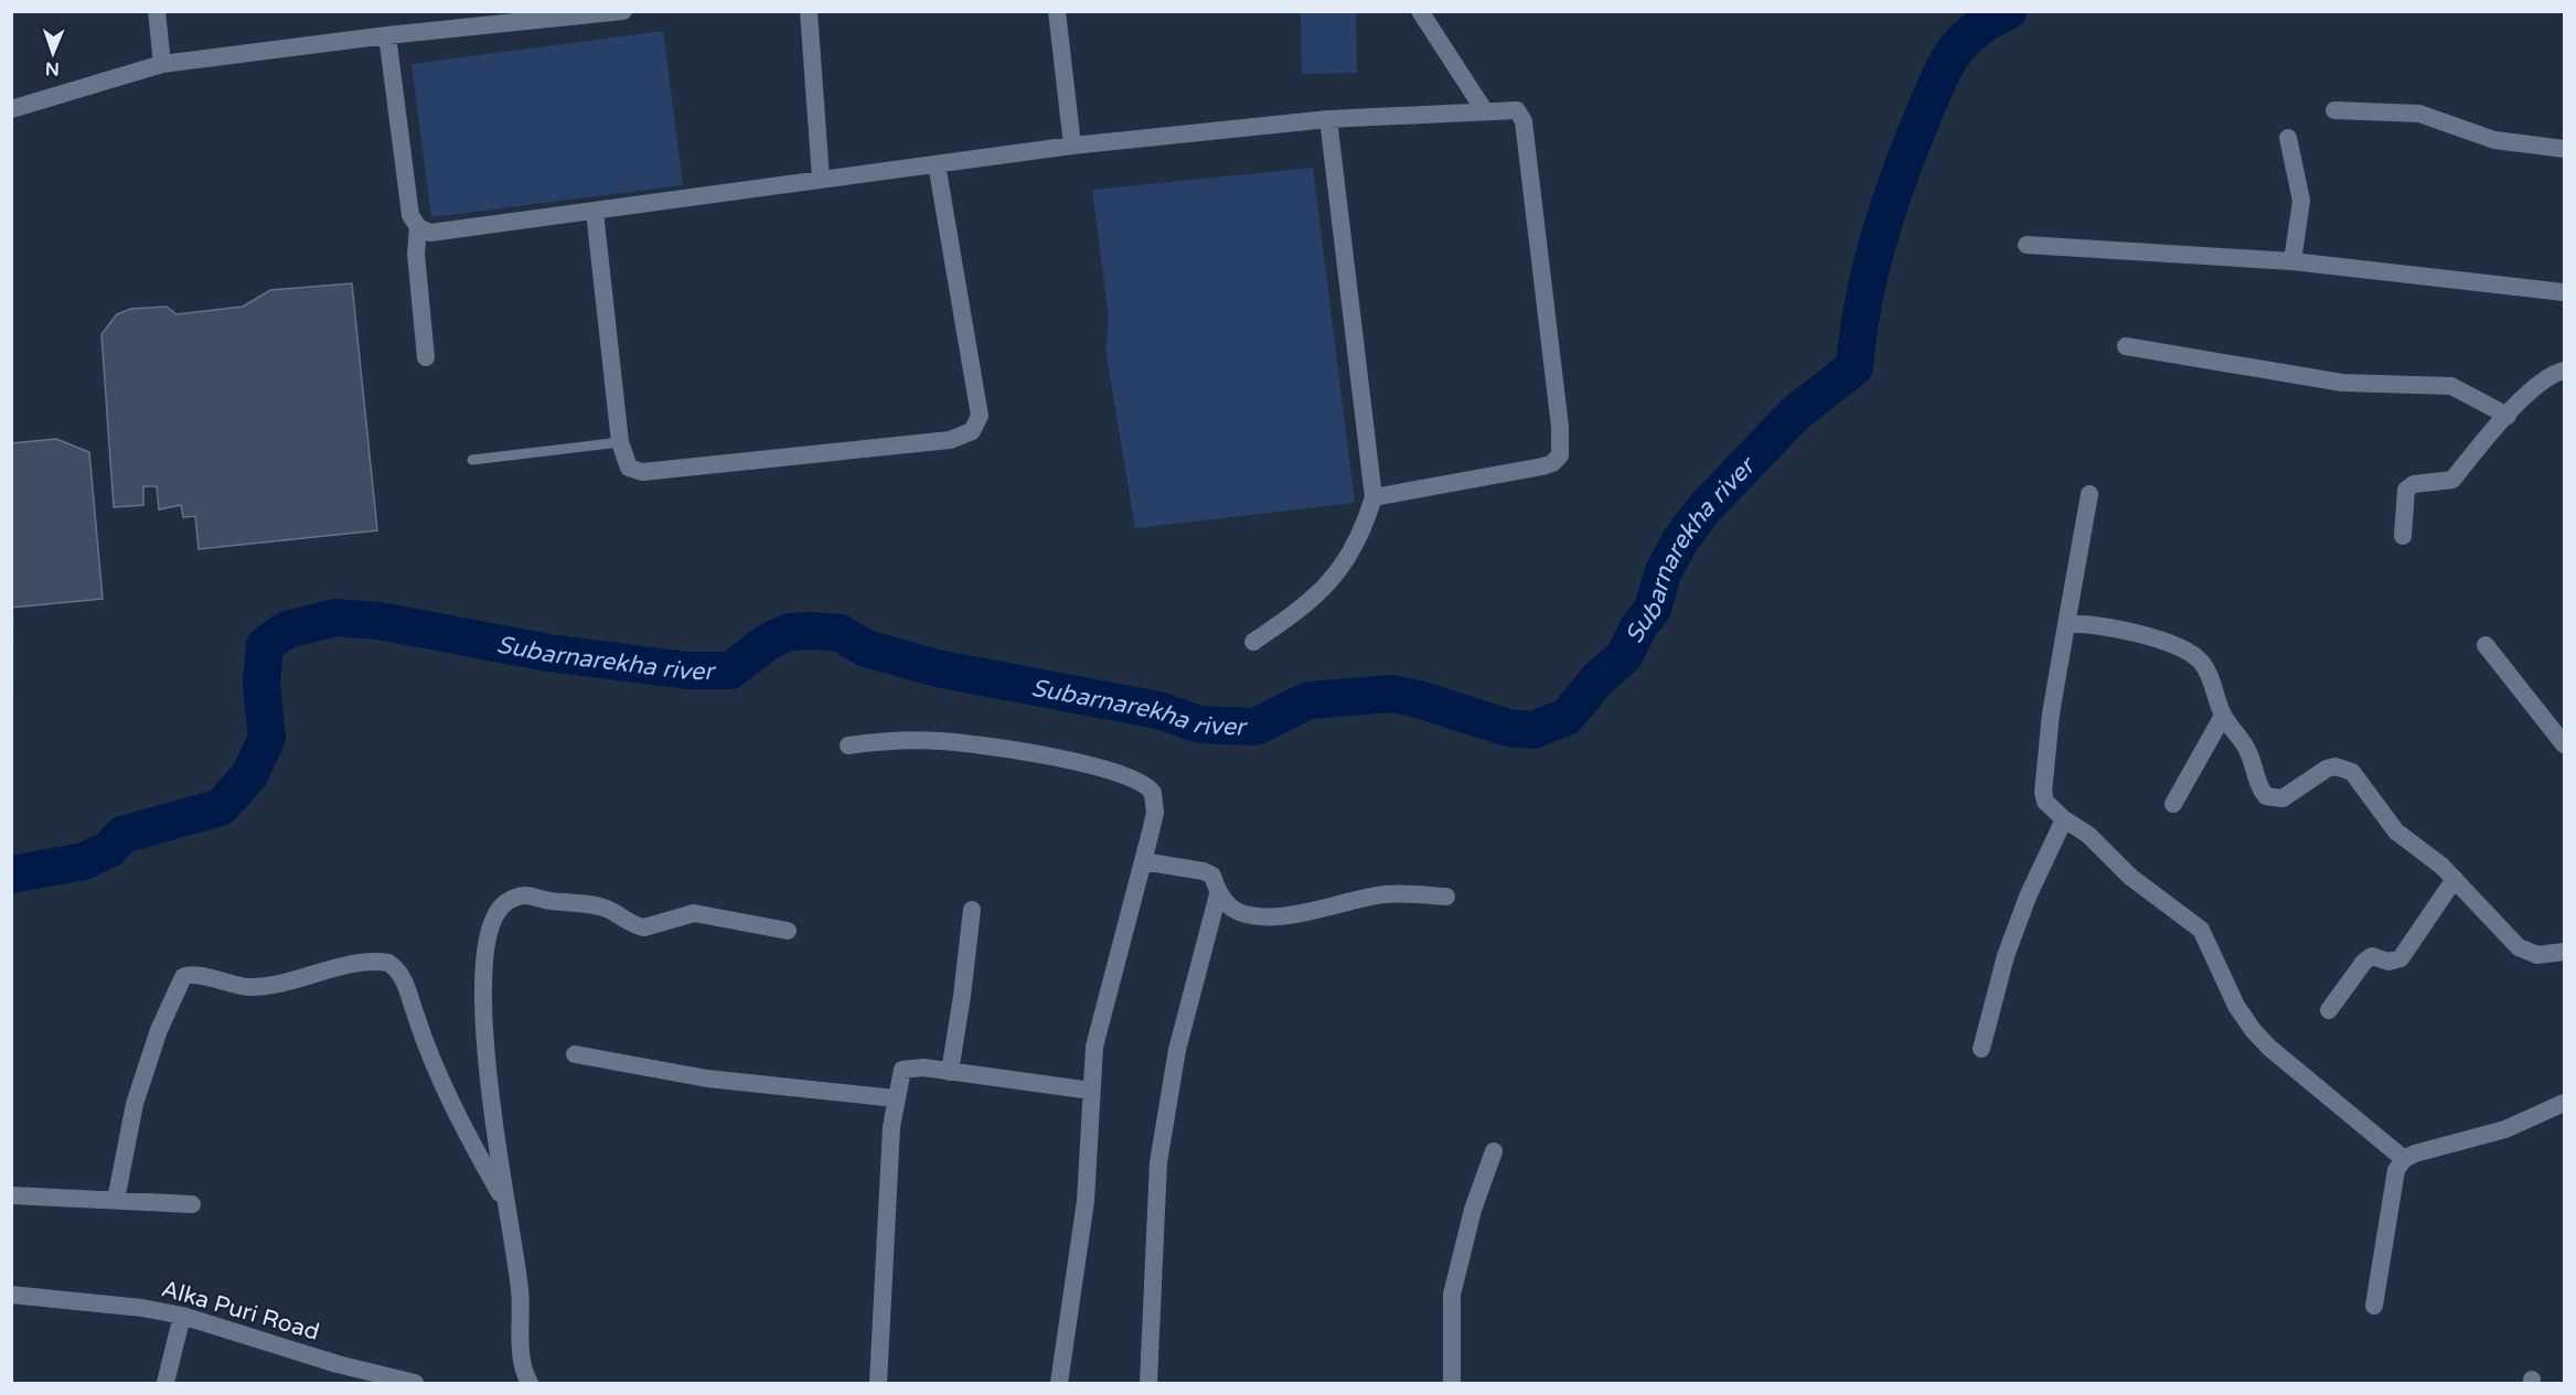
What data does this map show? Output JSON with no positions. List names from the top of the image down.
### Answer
{
  "streets": {
    "street": ["Alka Puri Road"]
  },
  "water": ["Subarnarekha river"],
  "north": "bottom"
}
